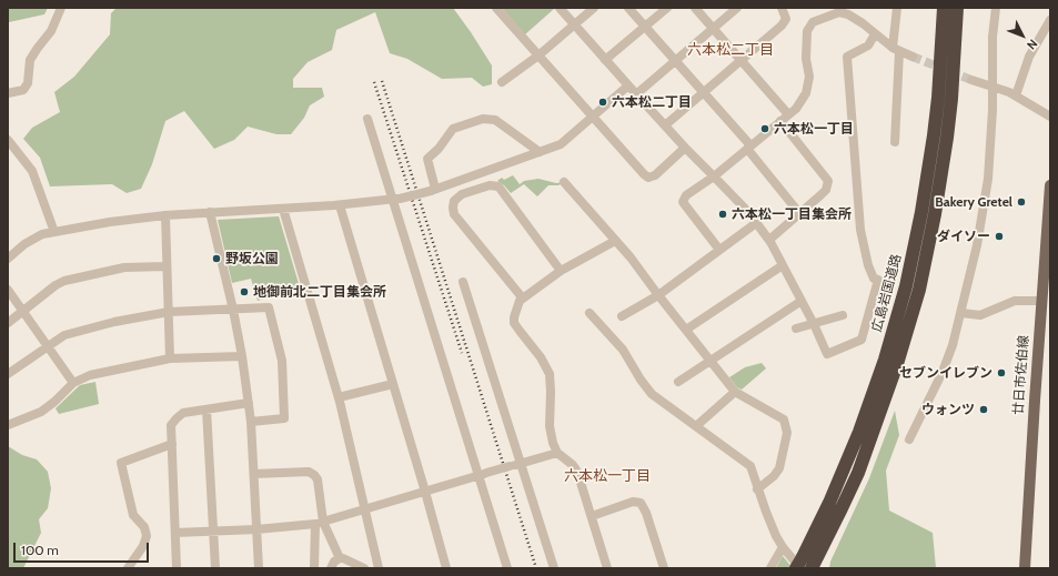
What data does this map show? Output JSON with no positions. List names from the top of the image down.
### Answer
{
  "streets": {
    "highway": ["広島岩国道路"],
    "main road": ["廿日市佐伯線"]
  },
  "districts": ["六本松二丁目", "六本松一丁目"],
  "places": [
    "六本松二丁目",
    "六本松一丁目",
    "Bakery Gretel",
    "六本松一丁目集会所",
    "ダイソー",
    "野坂公園",
    "地御前北二丁目集会所",
    "セブンイレブン",
    "ウォンツ"
  ],
  "scale_bar": "100 m",
  "north": "bottom right"
}
